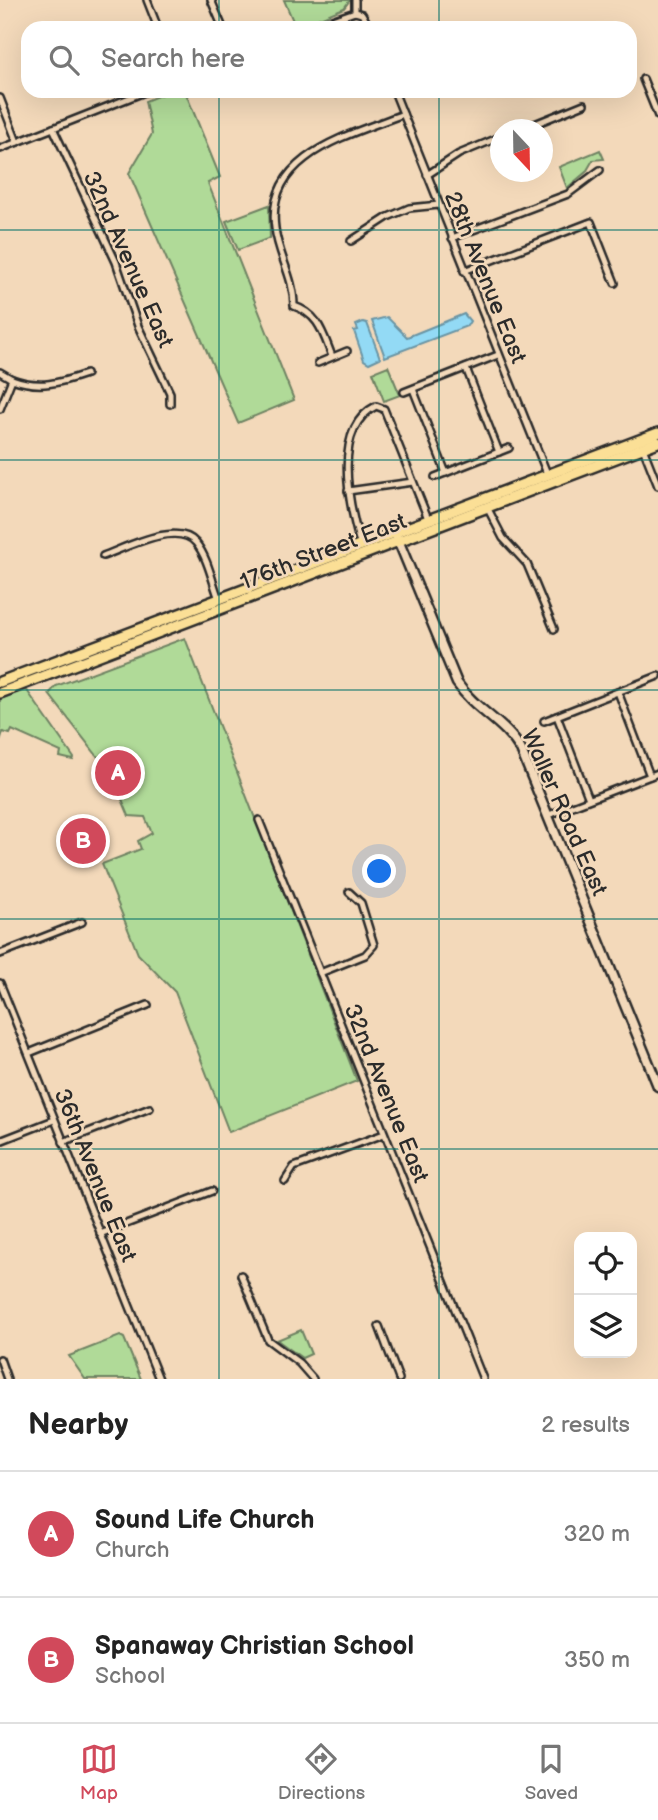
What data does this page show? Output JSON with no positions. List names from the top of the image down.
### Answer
{
  "streets": {
    "main road": ["176th Street East"],
    "street": [
      "32nd Avenue East",
      "28th Avenue East",
      "Waller Road East",
      "36th Avenue East"
    ]
  },
  "crossings": [
    ["28th Avenue East", "176th Street East"],
    ["176th Street East", "Waller Road East"]
  ],
  "north": "bottom",
  "page": {
    "search": "Search here",
    "pins": ["A", "B"],
    "heading": ["Nearby", "2 results"],
    "list": [
      {
        "mark": "A",
        "name": "Sound Life Church",
        "note": "Church",
        "value": "320 m"
      },
      {
        "mark": "B",
        "name": "Spanaway Christian School",
        "note": "School",
        "value": "350 m"
      }
    ],
    "nav": ["Map", "Directions", "Saved"]
  }
}
